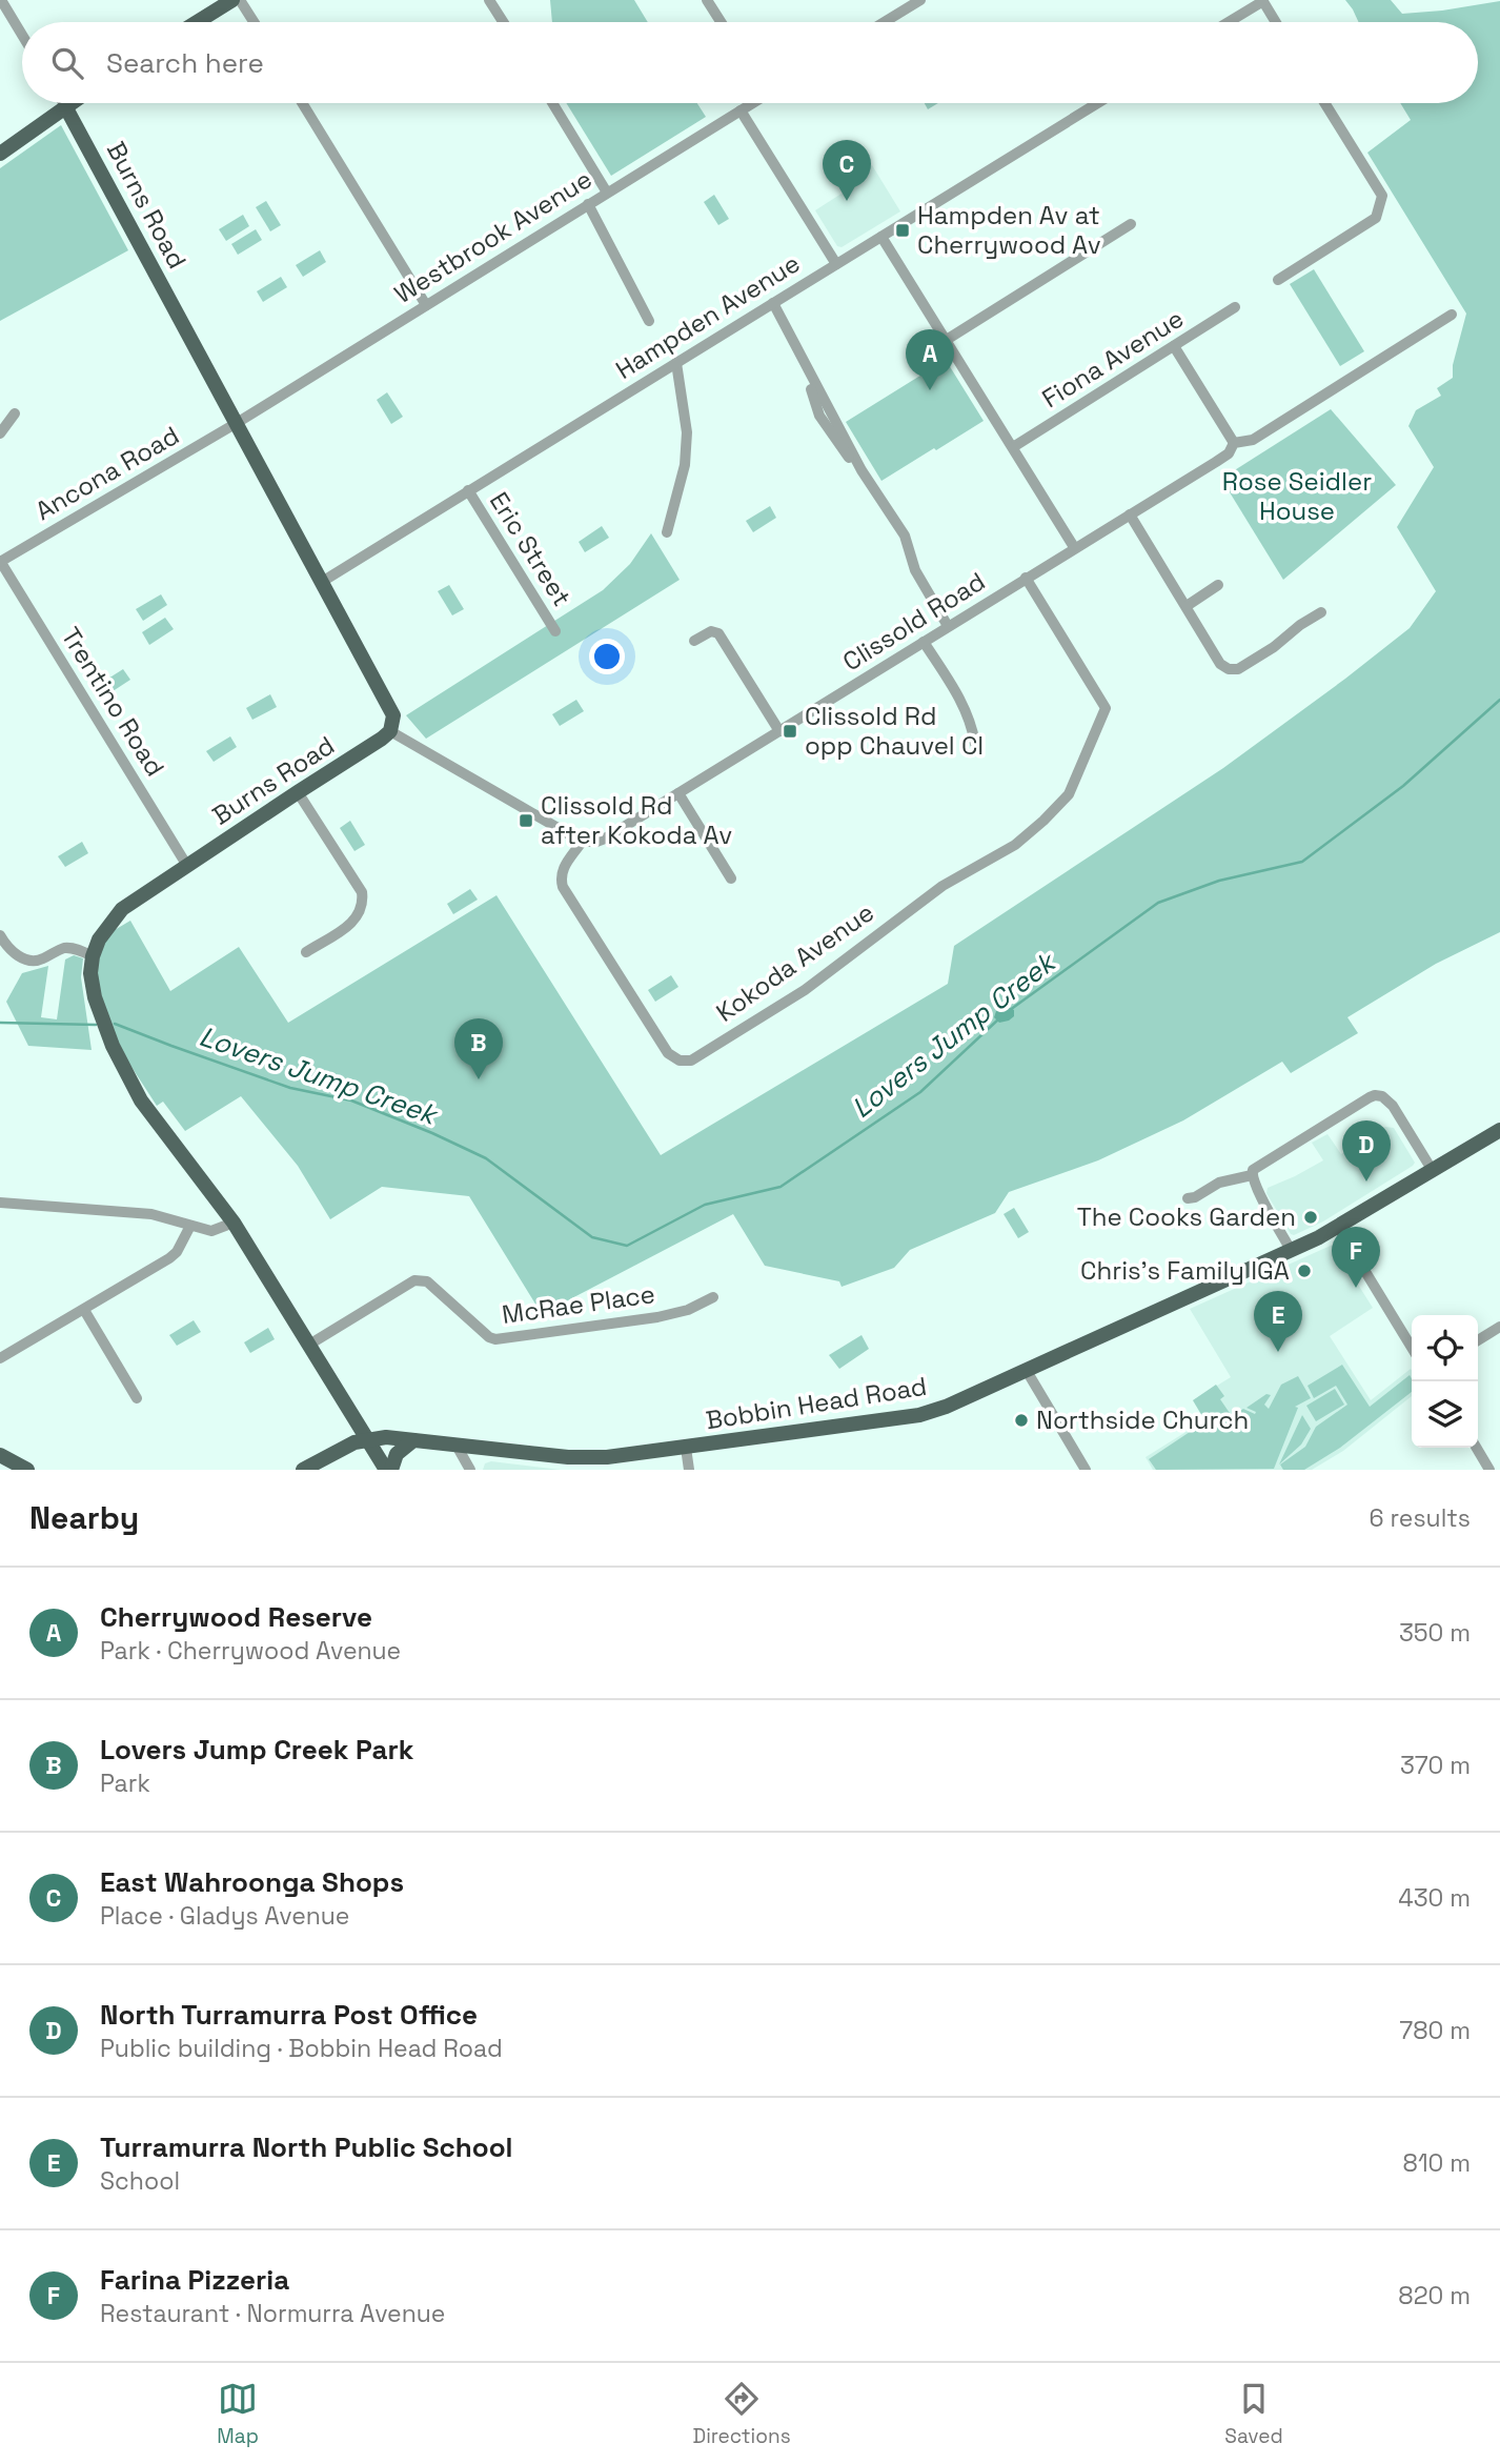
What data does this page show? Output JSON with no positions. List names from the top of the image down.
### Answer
{
  "streets": {
    "main road": ["Burns Road", "Bobbin Head Road"],
    "street": [
      "Westbrook Avenue",
      "Hampden Avenue",
      "Fiona Avenue",
      "Ancona Road",
      "Eric Street",
      "Clissold Road",
      "Trentino Road",
      "Kokoda Avenue",
      "McRae Place"
    ]
  },
  "crossings": [
    ["Burns Road", "Westbrook Avenue"],
    ["Burns Road", "Hampden Avenue"],
    ["Burns Road", "Ancona Road"],
    ["Burns Road", "Trentino Road"],
    ["Burns Road", "McRae Place"],
    ["Burns Road", "Bobbin Head Road"],
    ["Westbrook Avenue", "Ancona Road"],
    ["Hampden Avenue", "Eric Street"],
    ["Ancona Road", "Trentino Road"],
    ["Clissold Road", "Kokoda Avenue"]
  ],
  "water": ["Lovers Jump Creek"],
  "parks": ["Rose Seidler House"],
  "places": {
    "transit": ["Hampden Av at Cherrywood Av", "Clissold Rd opp Chauvel Cl", "Clissold Rd after Kokoda Av"],
    "other": ["The Cooks Garden", "Chris's Family IGA", "Northside Church"]
  },
  "page": {
    "search": "Search here",
    "pins": [
      "C",
      "A",
      "B",
      "D",
      "F",
      "E"
    ],
    "heading": ["Nearby", "6 results"],
    "list": [
      {
        "mark": "A",
        "name": "Cherrywood Reserve",
        "note": "Park · Cherrywood Avenue",
        "value": "350 m"
      },
      {
        "mark": "B",
        "name": "Lovers Jump Creek Park",
        "note": "Park",
        "value": "370 m"
      },
      {
        "mark": "C",
        "name": "East Wahroonga Shops",
        "note": "Place · Gladys Avenue",
        "value": "430 m"
      },
      {
        "mark": "D",
        "name": "North Turramurra Post Office",
        "note": "Public building · Bobbin Head Road",
        "value": "780 m"
      },
      {
        "mark": "E",
        "name": "Turramurra North Public School",
        "note": "School",
        "value": "810 m"
      },
      {
        "mark": "F",
        "name": "Farina Pizzeria",
        "note": "Restaurant · Normurra Avenue",
        "value": "820 m"
      }
    ],
    "nav": ["Map", "Directions", "Saved"]
  }
}
